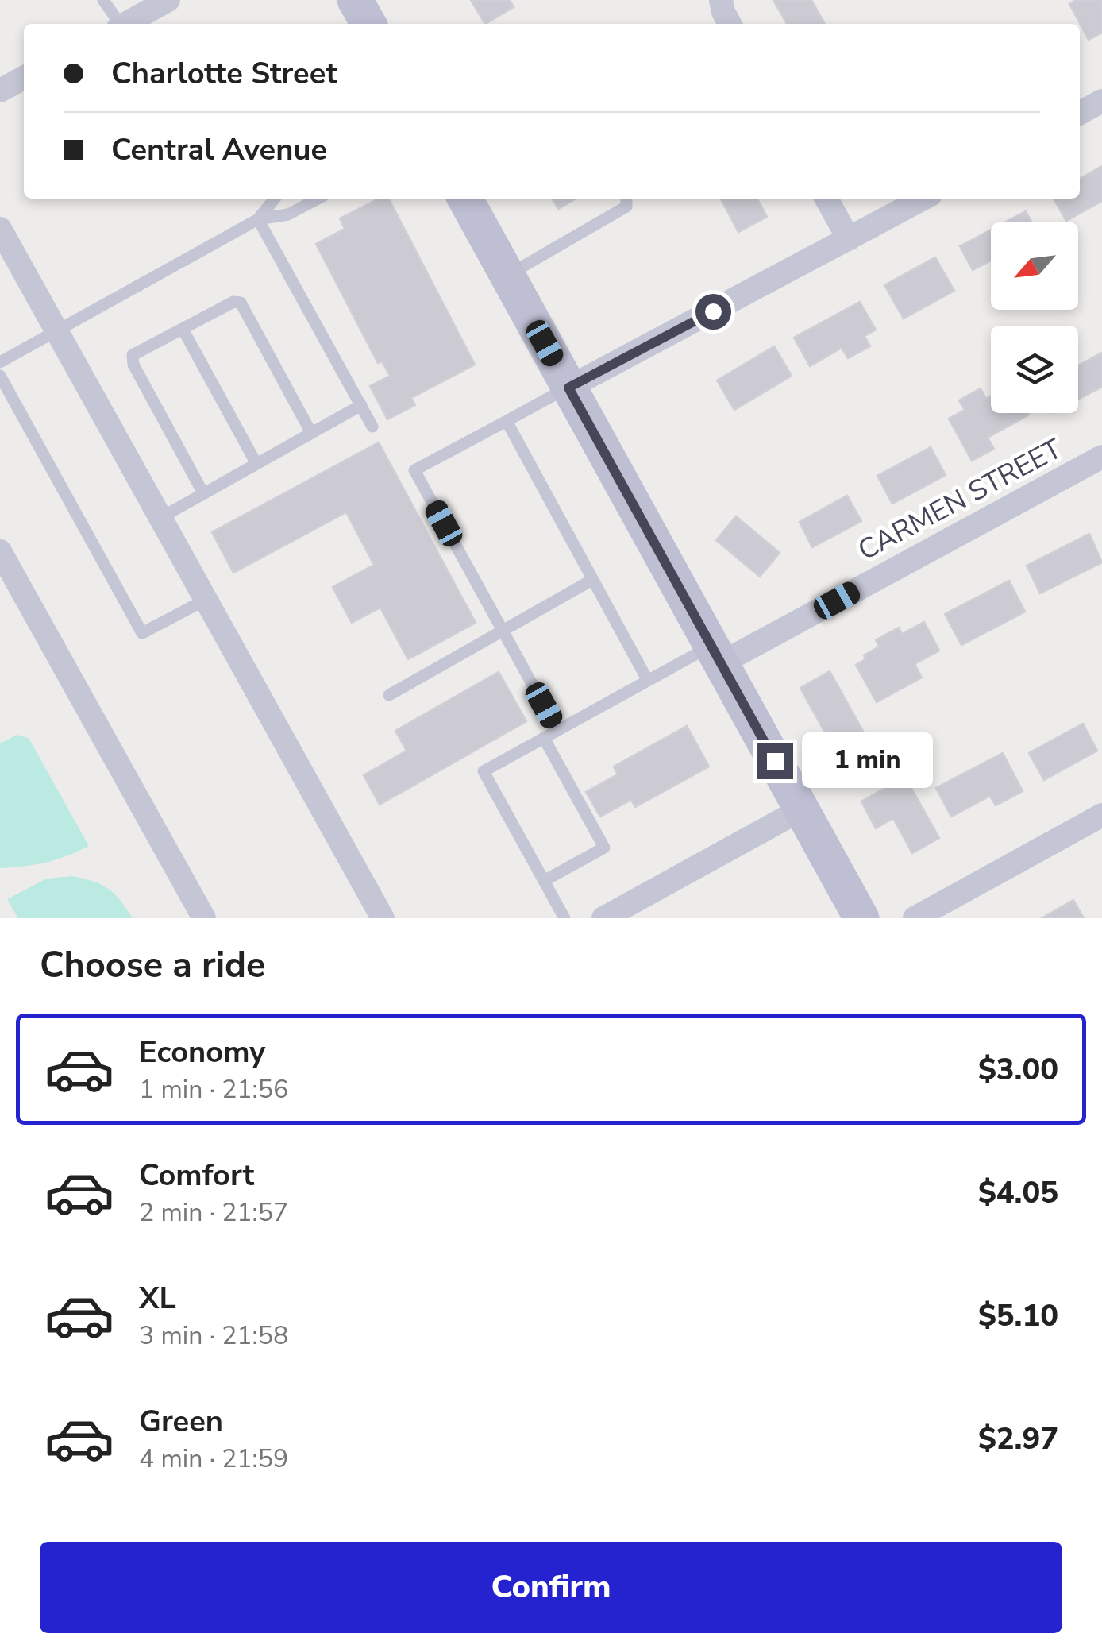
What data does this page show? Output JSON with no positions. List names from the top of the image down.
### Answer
{
  "streets": {
    "street": ["CARMEN STREET"]
  },
  "north": "bottom left",
  "page": {
    "banner": ["Charlotte Street", "Central Avenue"],
    "bubble": "1 min",
    "heading": "Choose a ride",
    "list": [
      {
        "name": "Economy",
        "note": "1 min · 21:56",
        "value": "$3.00"
      },
      {
        "name": "Comfort",
        "note": "2 min · 21:57",
        "value": "$4.05"
      },
      {
        "name": "XL",
        "note": "3 min · 21:58",
        "value": "$5.10"
      },
      {
        "name": "Green",
        "note": "4 min · 21:59",
        "value": "$2.97"
      }
    ],
    "buttons": "Confirm"
  }
}
